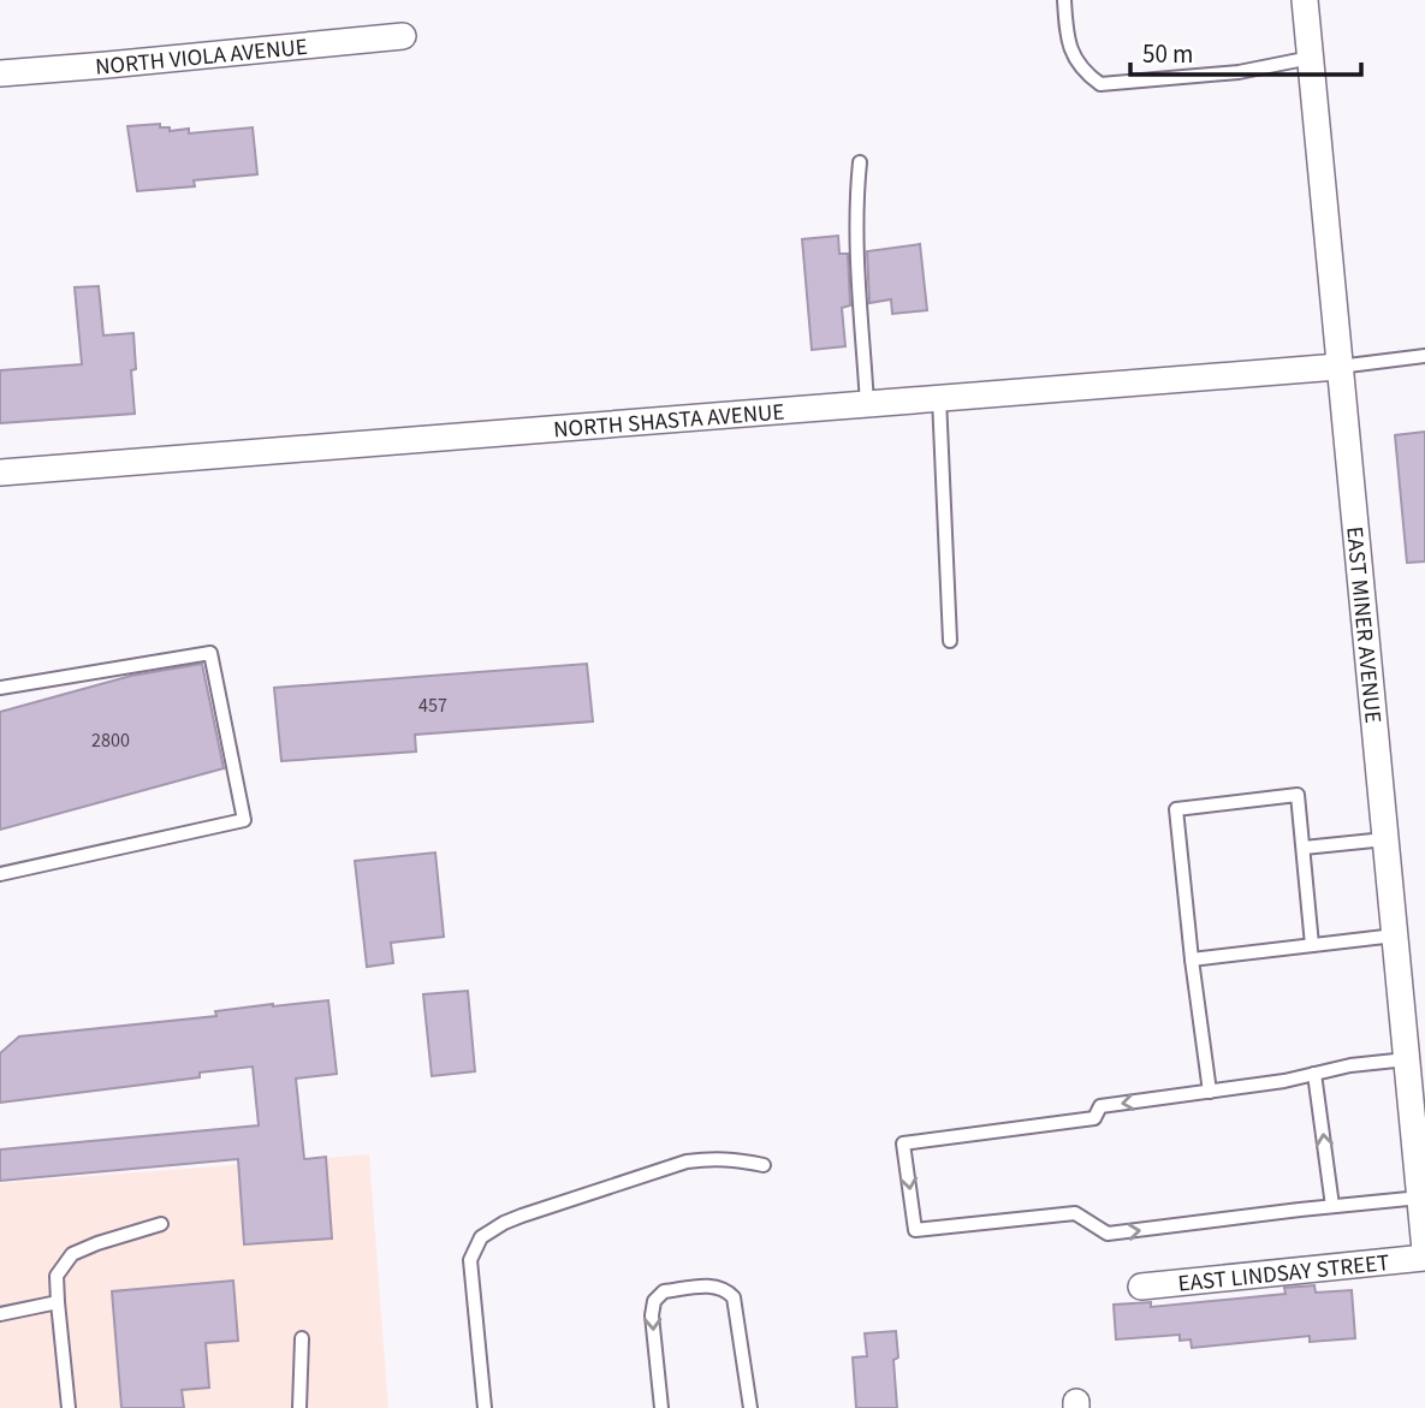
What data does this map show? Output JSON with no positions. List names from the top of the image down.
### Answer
{
  "streets": {
    "street": [
      "NORTH VIOLA AVENUE",
      "NORTH SHASTA AVENUE",
      "EAST MINER AVENUE",
      "EAST LINDSAY STREET"
    ]
  },
  "crossings": [
    ["NORTH SHASTA AVENUE", "EAST MINER AVENUE"]
  ],
  "house_numbers": ["457", "2800"],
  "scale_bar": "50 m"
}
